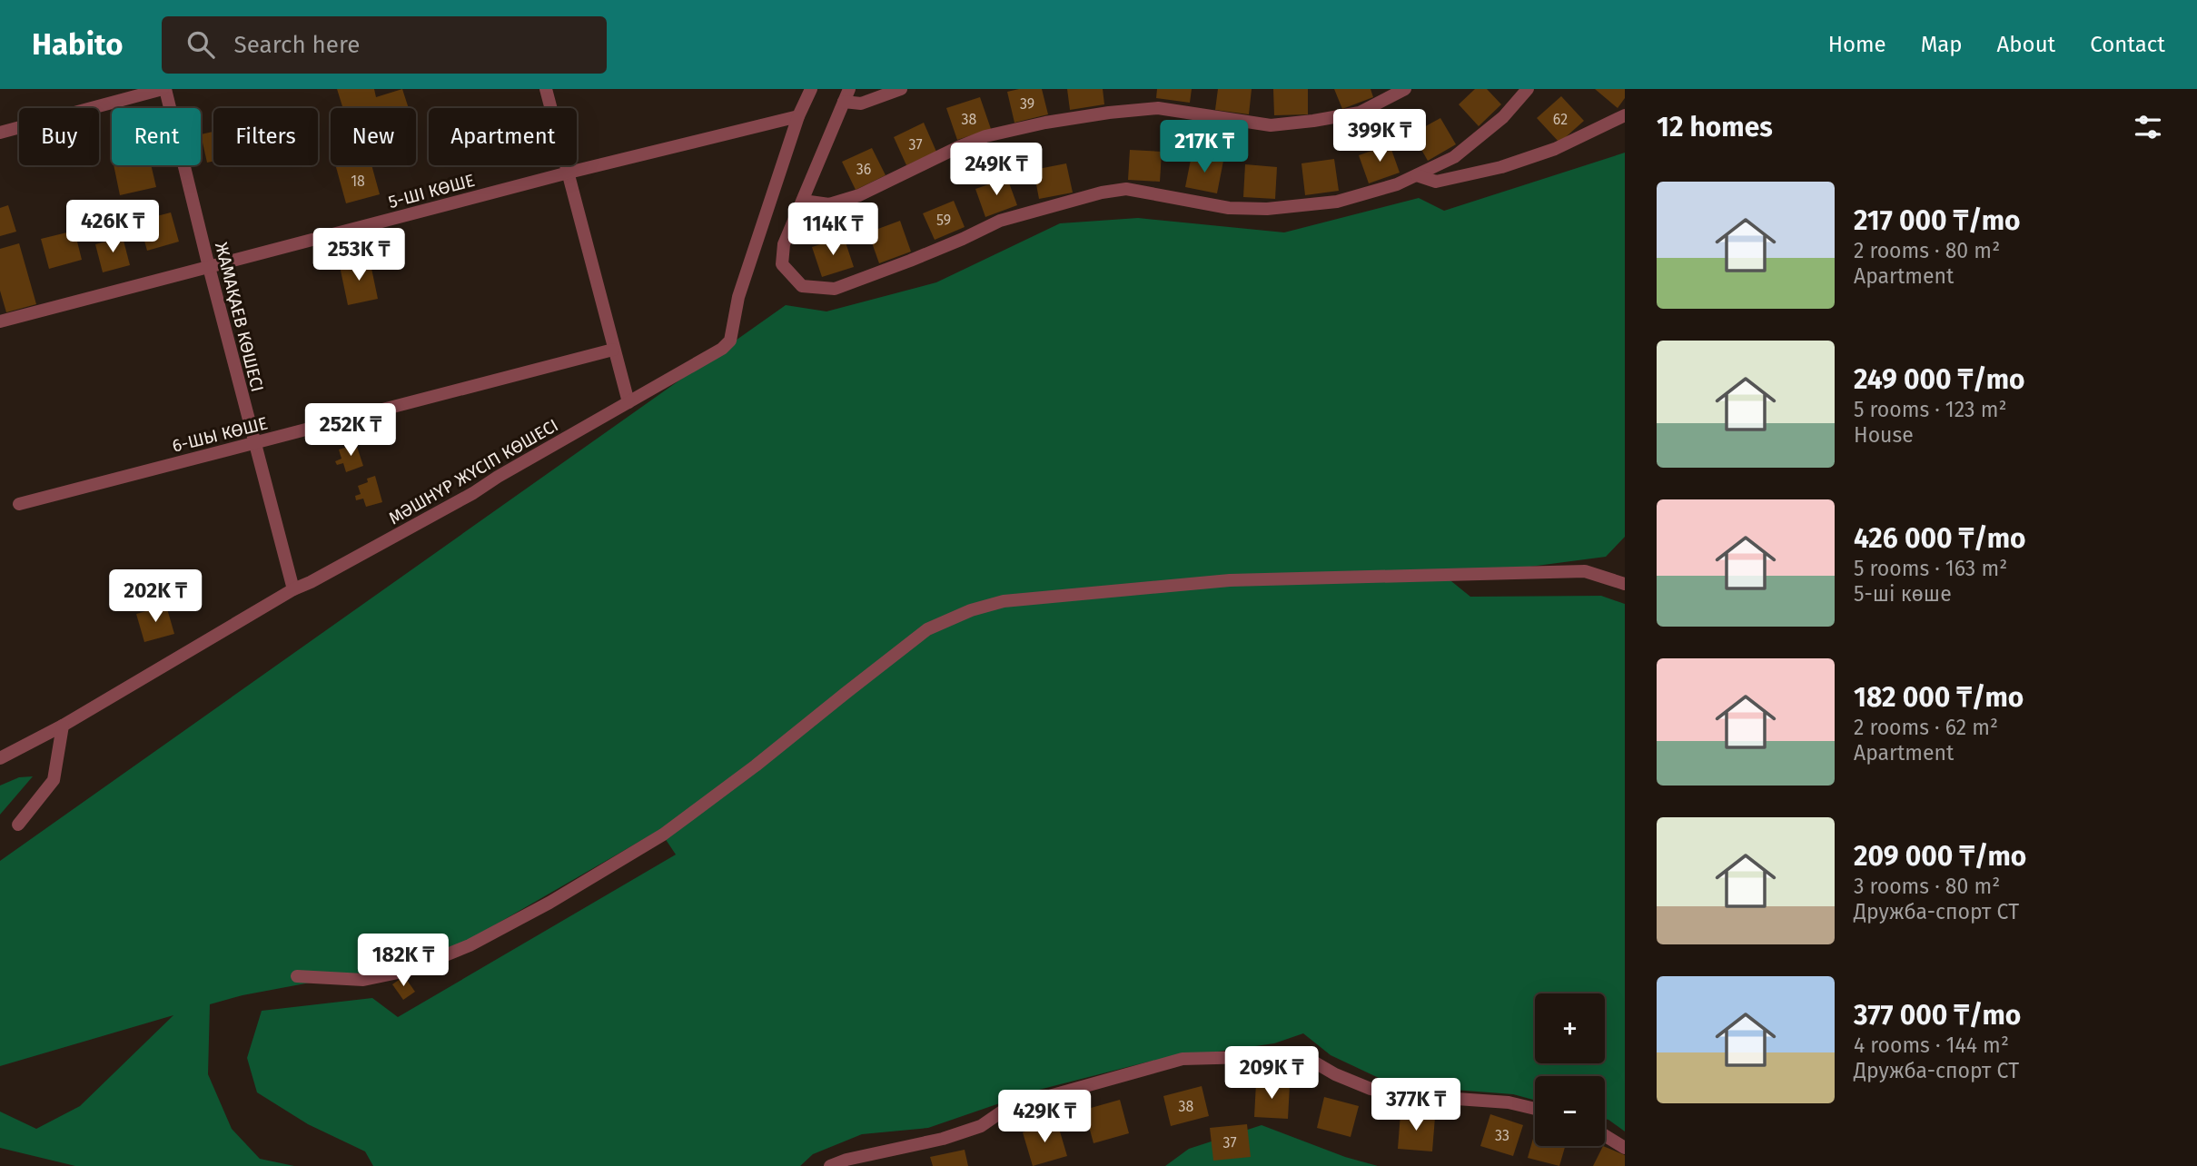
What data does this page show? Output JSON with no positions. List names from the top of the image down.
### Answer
{
  "streets": {
    "street": [
      "5-ШІ КӨШЕ",
      "ЖАМАҚАЕВ КӨШЕСІ",
      "6-ШЫ КӨШЕ",
      "МӘШHҮР ЖҮСІП КӨШЕСІ"
    ]
  },
  "crossings": [
    ["5-ШІ КӨШЕ", "ЖАМАҚАЕВ КӨШЕСІ"],
    ["5-ШІ КӨШЕ", "МӘШHҮР ЖҮСІП КӨШЕСІ"],
    ["ЖАМАҚАЕВ КӨШЕСІ", "6-ШЫ КӨШЕ"],
    ["ЖАМАҚАЕВ КӨШЕСІ", "МӘШHҮР ЖҮСІП КӨШЕСІ"]
  ],
  "house_numbers": [
    "39",
    "38",
    "62",
    "37",
    "36",
    "18",
    "59",
    "38",
    "33",
    "37"
  ],
  "page": {
    "header": "Habito",
    "search": "Search here",
    "nav": [
      "Home",
      "Map",
      "About",
      "Contact"
    ],
    "heading": "12 homes",
    "chip": [
      "Buy",
      "Rent",
      "Filters",
      "New",
      "Apartment"
    ],
    "price": [
      "399K ₸",
      "217K ₸",
      "249K ₸",
      "426K ₸",
      "114K ₸",
      "253K ₸",
      "252K ₸",
      "202K ₸",
      "182K ₸",
      "209K ₸",
      "377K ₸",
      "429K ₸"
    ],
    "list": [
      {
        "name": "217 000 ₸/mo",
        "note": "2 rooms · 80 m² · Apartment"
      },
      {
        "name": "249 000 ₸/mo",
        "note": "5 rooms · 123 m² · House"
      },
      {
        "name": "426 000 ₸/mo",
        "note": "5 rooms · 163 m² · 5-ші көше"
      },
      {
        "name": "182 000 ₸/mo",
        "note": "2 rooms · 62 m² · Apartment"
      },
      {
        "name": "209 000 ₸/mo",
        "note": "3 rooms · 80 m² · Дружба-спорт СТ"
      },
      {
        "name": "377 000 ₸/mo",
        "note": "4 rooms · 144 m² · Дружба-спорт СТ"
      }
    ],
    "map_buttons": ["+", "−"]
  }
}
